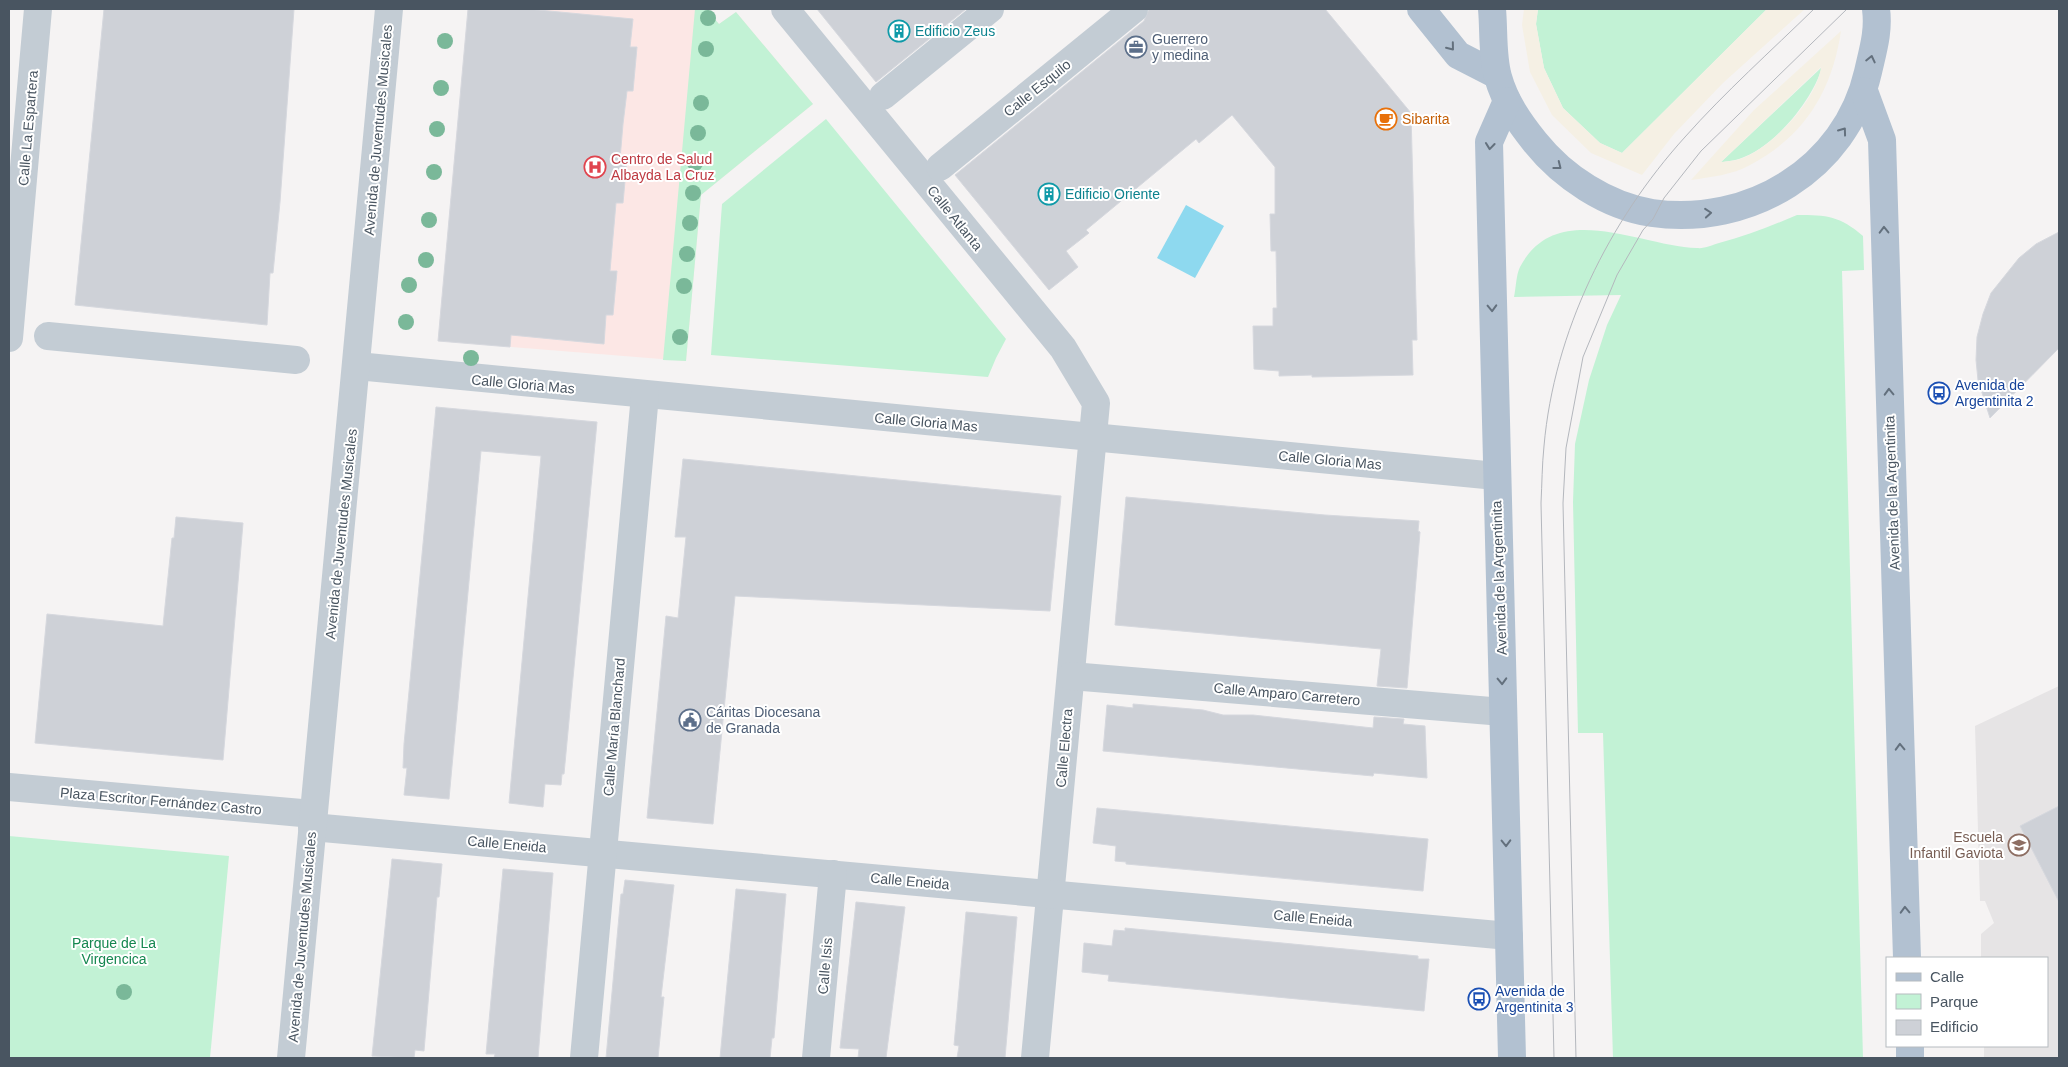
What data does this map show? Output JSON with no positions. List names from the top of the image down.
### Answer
{
  "streets": {
    "main road": ["Avenida de la Argentinita"],
    "street": [
      "Calle Esquilo",
      "Calle La Espartera",
      "Avenida de Juventudes Musicales",
      "Calle Atlanta",
      "Calle Gloria Mas",
      "Calle Amparo Carretero",
      "Calle María Blanchard",
      "Calle Electra",
      "Plaza Escritor Fernández Castro",
      "Calle Eneida",
      "Calle Isis"
    ]
  },
  "crossings": [
    ["Avenida de Juventudes Musicales", "Calle Gloria Mas"],
    ["Avenida de Juventudes Musicales", "Plaza Escritor Fernández Castro"],
    ["Avenida de Juventudes Musicales", "Calle Eneida"],
    ["Calle Atlanta", "Calle Gloria Mas"],
    ["Calle Atlanta", "Calle Electra"],
    ["Calle Gloria Mas", "Avenida de la Argentinita"],
    ["Calle Gloria Mas", "Calle María Blanchard"],
    ["Calle Gloria Mas", "Calle Electra"],
    ["Avenida de la Argentinita", "Calle Amparo Carretero"],
    ["Avenida de la Argentinita", "Calle Eneida"],
    ["Calle Amparo Carretero", "Calle Electra"],
    ["Calle María Blanchard", "Calle Eneida"],
    ["Calle Electra", "Calle Eneida"],
    ["Plaza Escritor Fernández Castro", "Calle Eneida"],
    ["Calle Eneida", "Calle Isis"]
  ],
  "parks": ["Parque de La Virgencica"],
  "places": {
    "building": ["Edificio Zeus", "Edificio Oriente"],
    "office": ["Guerrero y medina"],
    "cafe": ["Sibarita"],
    "hospital": ["Centro de Salud Albayda La Cruz"],
    "bus stop": ["Avenida de Argentinita 2", "Avenida de Argentinita 3"],
    "public building": ["Cáritas Diocesana de Granada"],
    "school or university": ["Escuela Infantil Gaviota"]
  },
  "legend": ["Calle", "Parque", "Edificio"]
}
